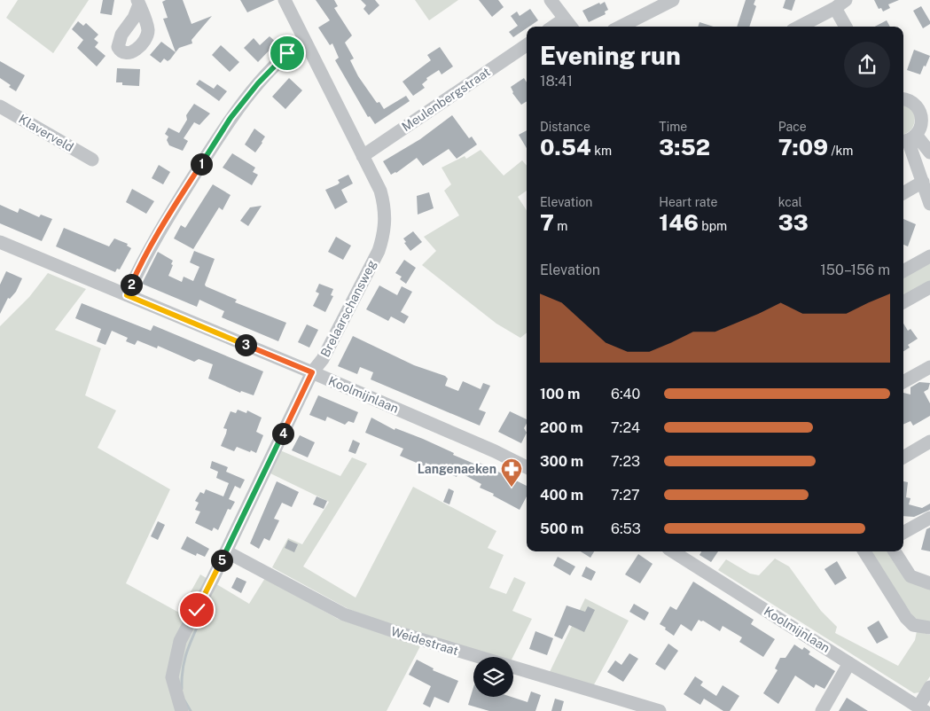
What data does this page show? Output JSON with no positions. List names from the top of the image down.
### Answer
{
  "streets": {
    "street": [
      "Meulenbergstraat",
      "Klaverveld",
      "Brelaarschansweg",
      "Koolmijnlaan",
      "Weidestraat"
    ]
  },
  "crossings": [
    ["Meulenbergstraat", "Brelaarschansweg"],
    ["Brelaarschansweg", "Koolmijnlaan"],
    ["Brelaarschansweg", "Weidestraat"]
  ],
  "places": {
    "pharmacy": ["Langenaeken"]
  },
  "page": {
    "heading": ["Evening run", "18:41"],
    "stats": [
      ["Distance", "0.54 km"],
      ["Time", "3:52"],
      ["Pace", "7:09 /km"],
      ["Elevation", "7 m"],
      ["Heart rate", "146 bpm"],
      ["kcal", "33"]
    ],
    "pins": [
      "1",
      "2",
      "3",
      "4",
      "5"
    ],
    "chart": ["Elevation", "150–156 m"],
    "list": [
      {
        "name": "100 m",
        "note": "6:40"
      },
      {
        "name": "200 m",
        "note": "7:24"
      },
      {
        "name": "300 m",
        "note": "7:23"
      },
      {
        "name": "400 m",
        "note": "7:27"
      },
      {
        "name": "500 m",
        "note": "6:53"
      }
    ]
  }
}
